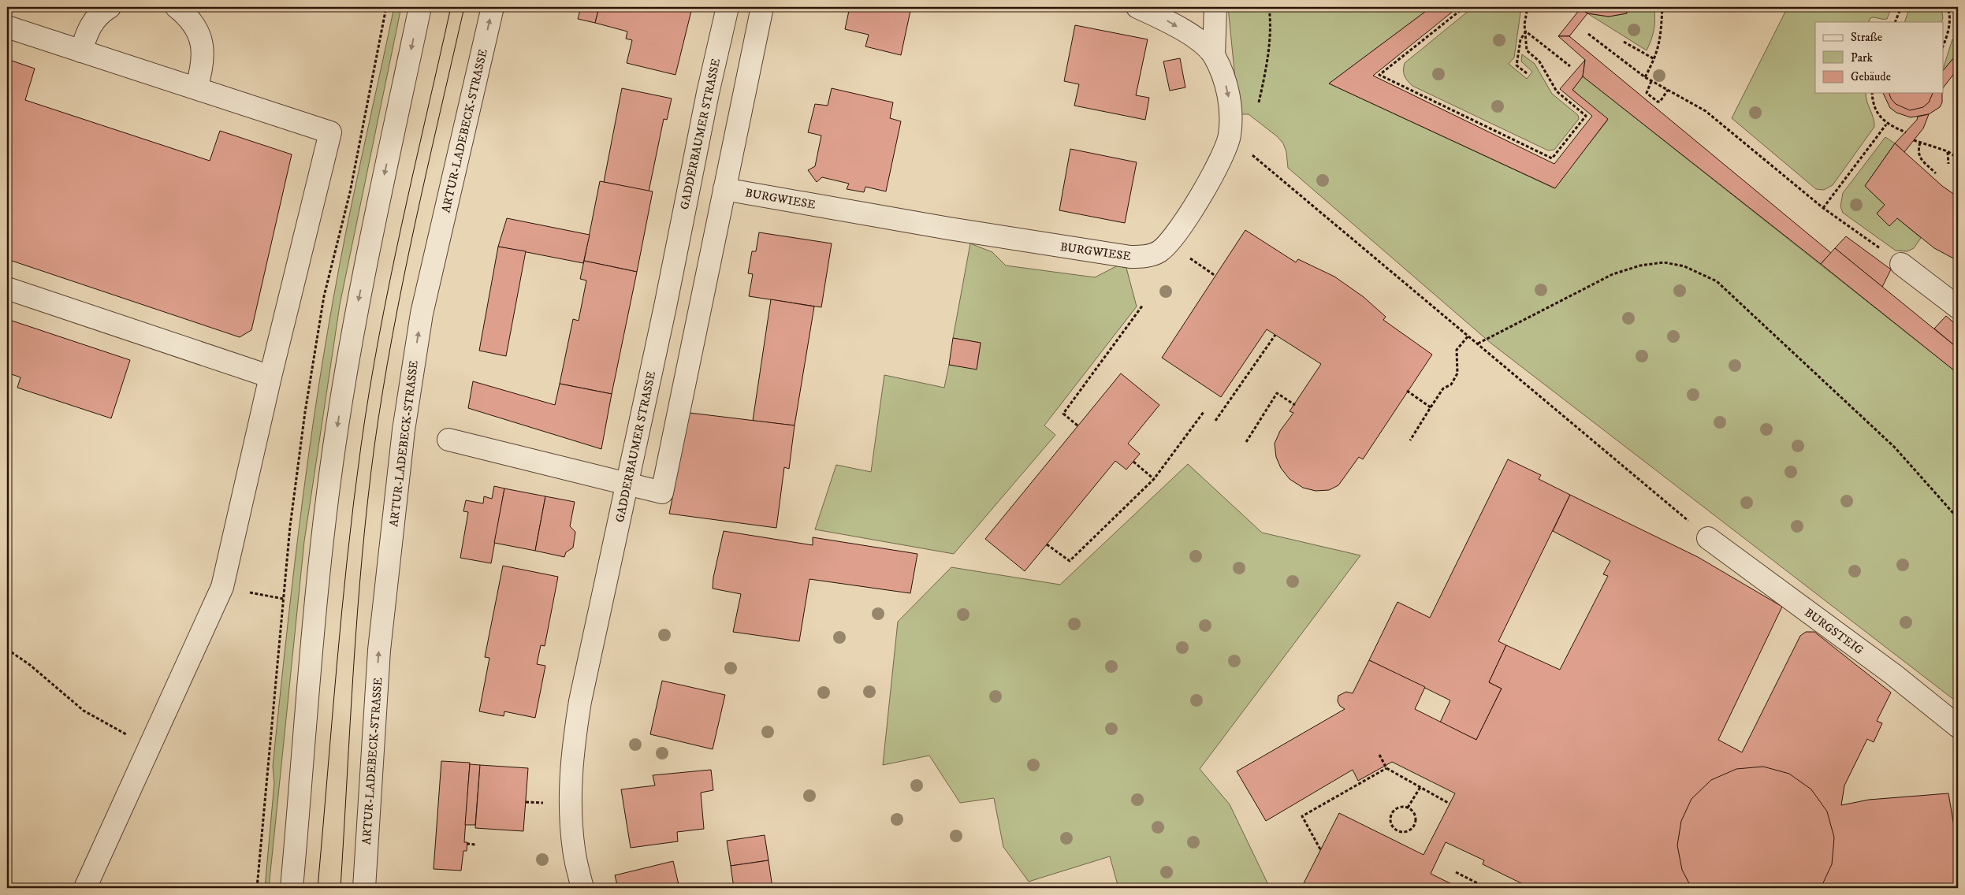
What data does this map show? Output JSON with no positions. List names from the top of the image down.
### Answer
{
  "streets": {
    "street": [
      "ARTUR-LADEBECK-STRASSE",
      "GADDERBAUMER STRASSE",
      "BURGWIESE",
      "BURGSTEIG"
    ]
  },
  "legend": ["Straße", "Park", "Gebäude"]
}
